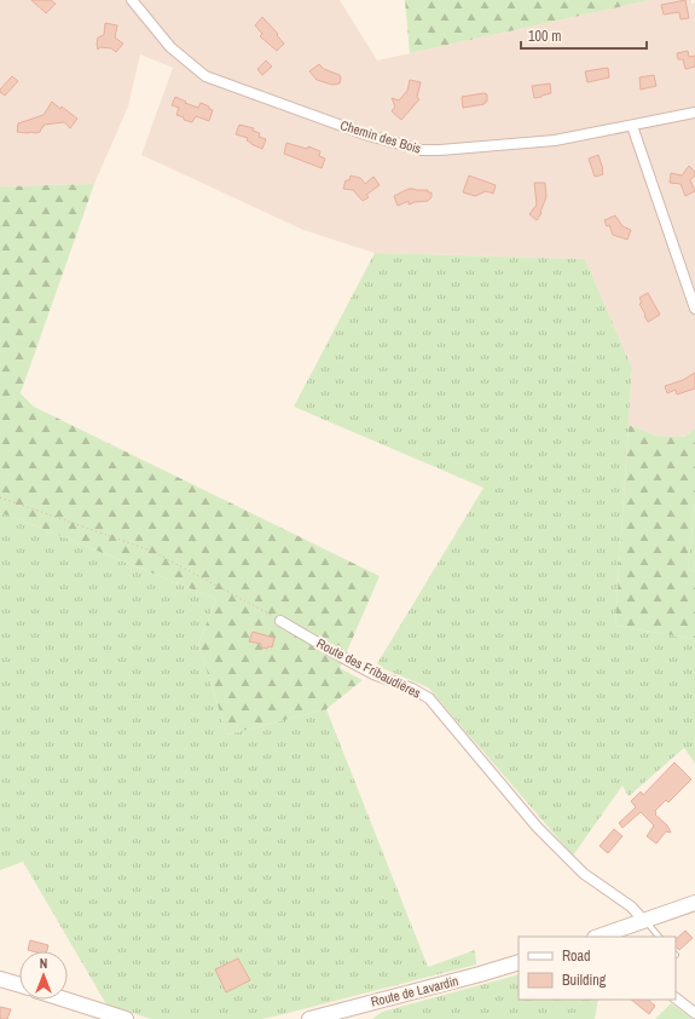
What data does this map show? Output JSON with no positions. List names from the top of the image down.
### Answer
{
  "streets": {
    "street": ["Chemin des Bois", "Route des Fribaudières", "Route de Lavardin"]
  },
  "legend": ["Road", "Building"],
  "scale_bar": "100 m",
  "north": "top"
}
